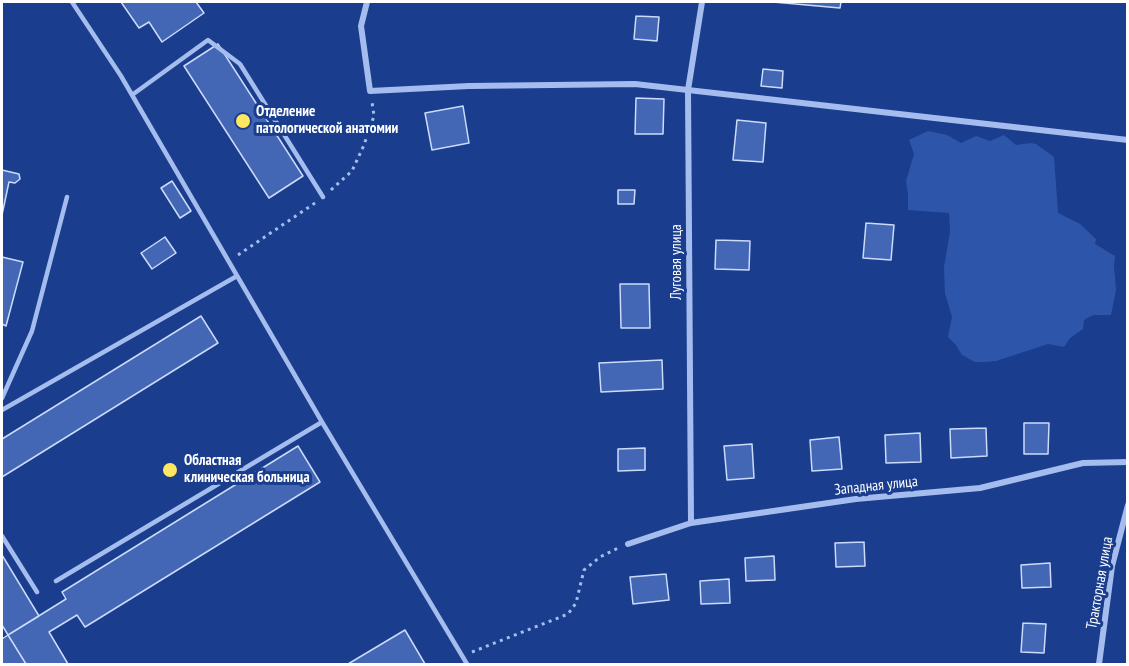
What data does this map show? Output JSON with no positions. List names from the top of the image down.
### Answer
{
  "streets": {
    "street": ["Луговая улица", "Западная улица", "Тракторная улица"]
  },
  "crossings": [
    ["Луговая улица", "Западная улица"]
  ],
  "places": ["Отделение патологической анатомии", "Областная клиническая больница"]
}
